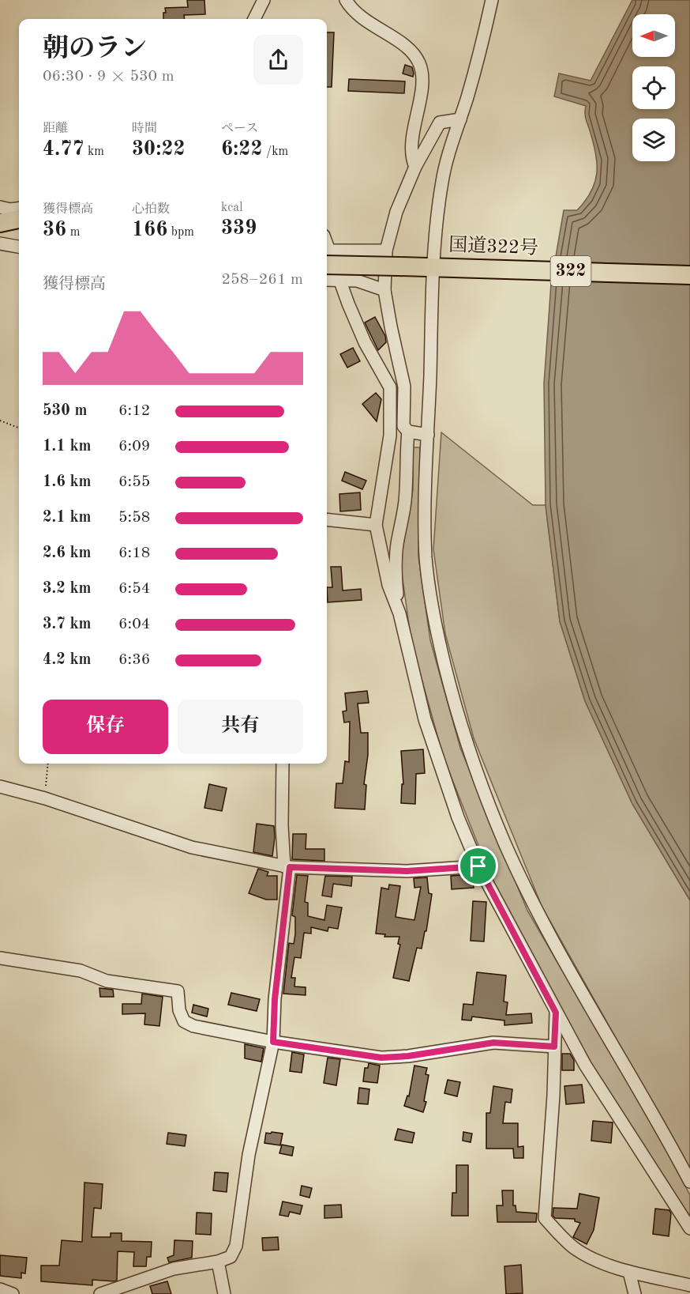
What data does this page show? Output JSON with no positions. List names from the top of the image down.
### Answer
{
  "streets": {
    "highway": ["国道322号", "322"]
  },
  "north": "left",
  "page": {
    "heading": ["朝のラン", "06:30 · 9 × 530 m"],
    "stats": [
      ["距離", "4.77 km"],
      ["時間", "30:22"],
      ["ペース", "6:22 /km"],
      ["獲得標高", "36 m"],
      ["心拍数", "166 bpm"],
      ["kcal", "339"]
    ],
    "chart": ["獲得標高", "258–261 m"],
    "list": [
      {
        "name": "530 m",
        "note": "6:12"
      },
      {
        "name": "1.1 km",
        "note": "6:09"
      },
      {
        "name": "1.6 km",
        "note": "6:55"
      },
      {
        "name": "2.1 km",
        "note": "5:58"
      },
      {
        "name": "2.6 km",
        "note": "6:18"
      },
      {
        "name": "3.2 km",
        "note": "6:54"
      },
      {
        "name": "3.7 km",
        "note": "6:04"
      },
      {
        "name": "4.2 km",
        "note": "6:36"
      }
    ],
    "buttons": ["保存", "共有"]
  }
}
